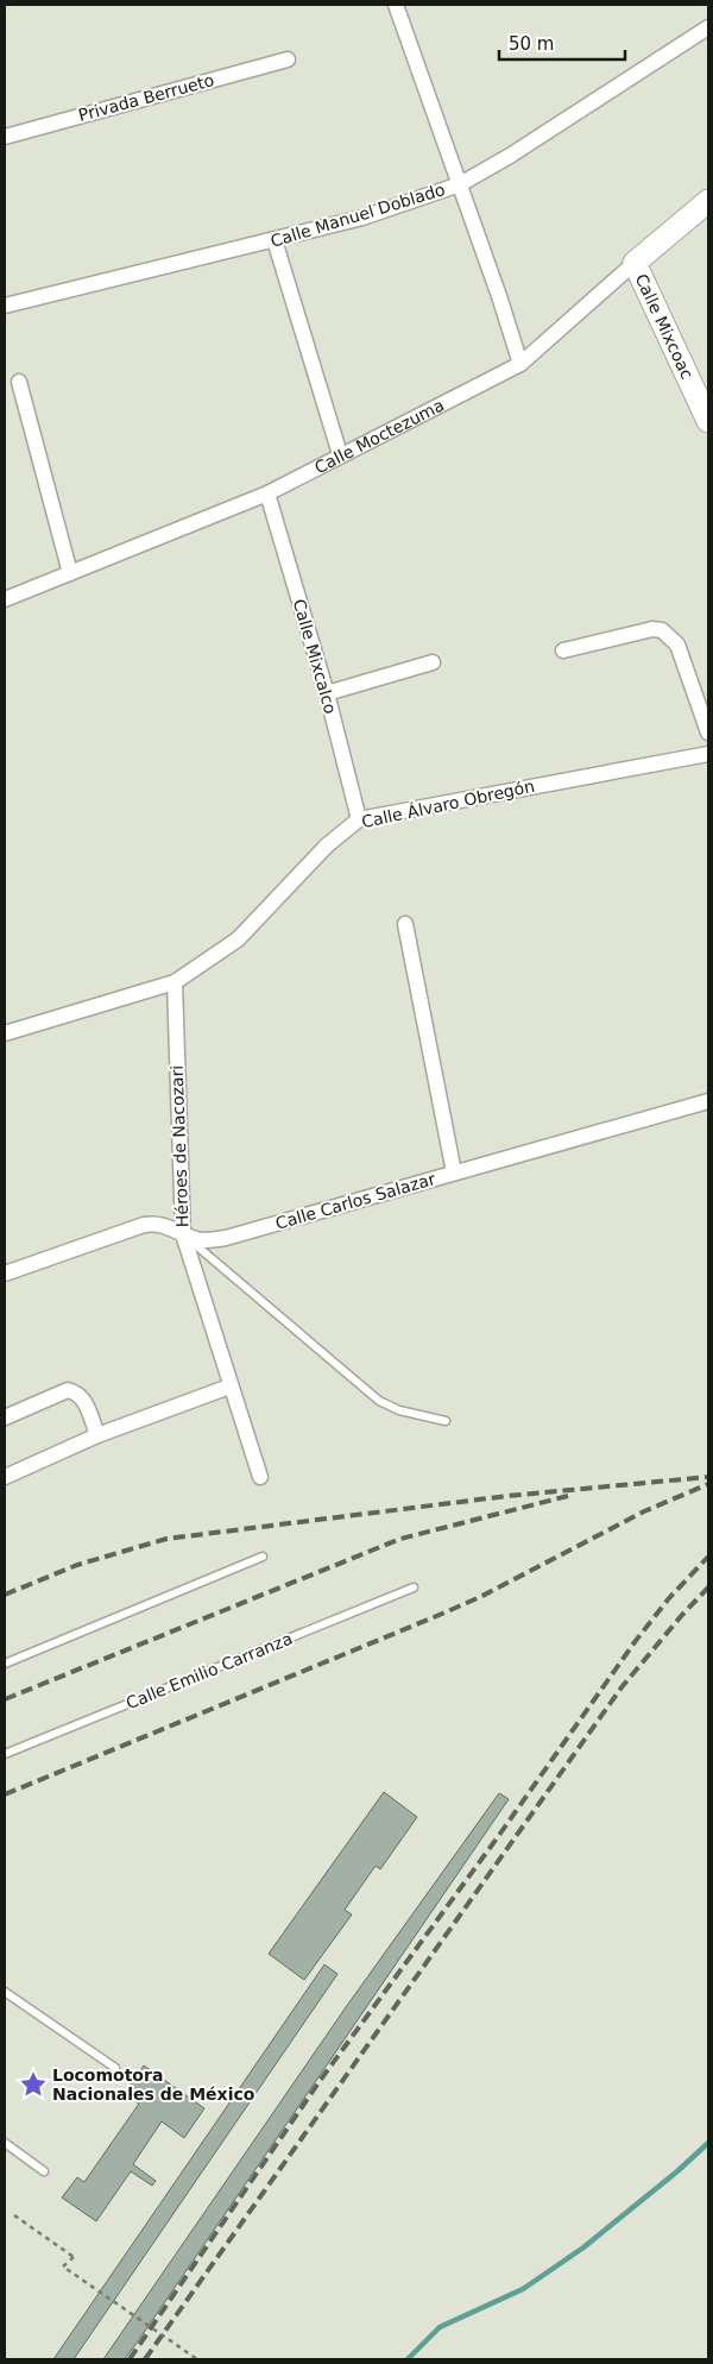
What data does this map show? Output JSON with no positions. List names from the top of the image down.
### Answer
{
  "streets": {
    "street": [
      "Privada Berrueto",
      "Calle Manuel Doblado",
      "Calle Mixcoac",
      "Calle Moctezuma",
      "Calle Mixcalco",
      "Calle Álvaro Obregón",
      "Héroes de Nacozari",
      "Calle Carlos Salazar"
    ],
    "lane": ["Calle Emilio Carranza"]
  },
  "crossings": [
    ["Calle Mixcoac", "Calle Moctezuma"],
    ["Calle Moctezuma", "Calle Mixcalco"],
    ["Calle Mixcalco", "Calle Álvaro Obregón"],
    ["Calle Álvaro Obregón", "Héroes de Nacozari"],
    ["Héroes de Nacozari", "Calle Carlos Salazar"]
  ],
  "places": {
    "place": ["Locomotora Nacionales de México"]
  },
  "scale_bar": "50 m"
}
